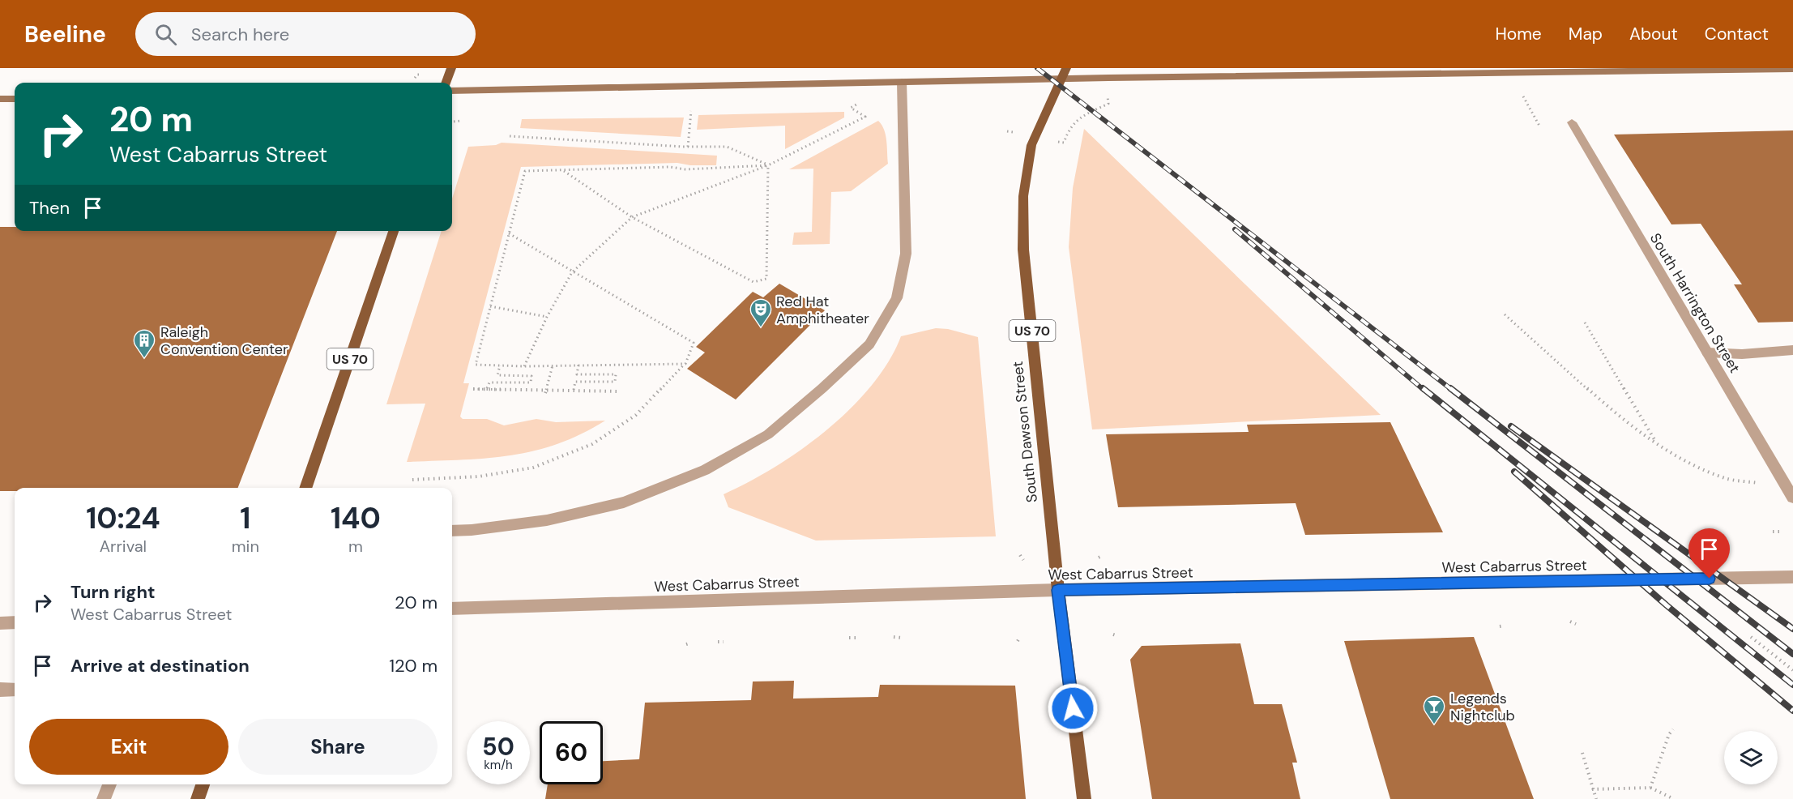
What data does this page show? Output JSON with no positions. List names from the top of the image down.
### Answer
{
  "streets": {
    "main road": ["US 70", "South Dawson Street"],
    "street": ["South Harrington Street", "West Cabarrus Street"]
  },
  "crossings": [
    ["South Dawson Street", "West Cabarrus Street"]
  ],
  "places": {
    "theatre": ["Red Hat Amphitheater"],
    "building": ["Raleigh Convention Center"],
    "bar": ["Legends Nightclub"]
  },
  "page": {
    "header": "Beeline",
    "search": "Search here",
    "nav": [
      "Home",
      "Map",
      "About",
      "Contact"
    ],
    "turn": ["20 m", "West Cabarrus Street"],
    "then": "Then",
    "eta": [
      "10:24",
      "Arrival",
      "1",
      "min",
      "140",
      "m"
    ],
    "list": [
      {
        "name": "Turn right",
        "note": "West Cabarrus Street",
        "value": "20 m"
      },
      {
        "name": "Arrive at destination",
        "value": "120 m"
      }
    ],
    "buttons": ["Exit", "Share"],
    "speed": "50 km/h",
    "limit": "60"
  }
}
